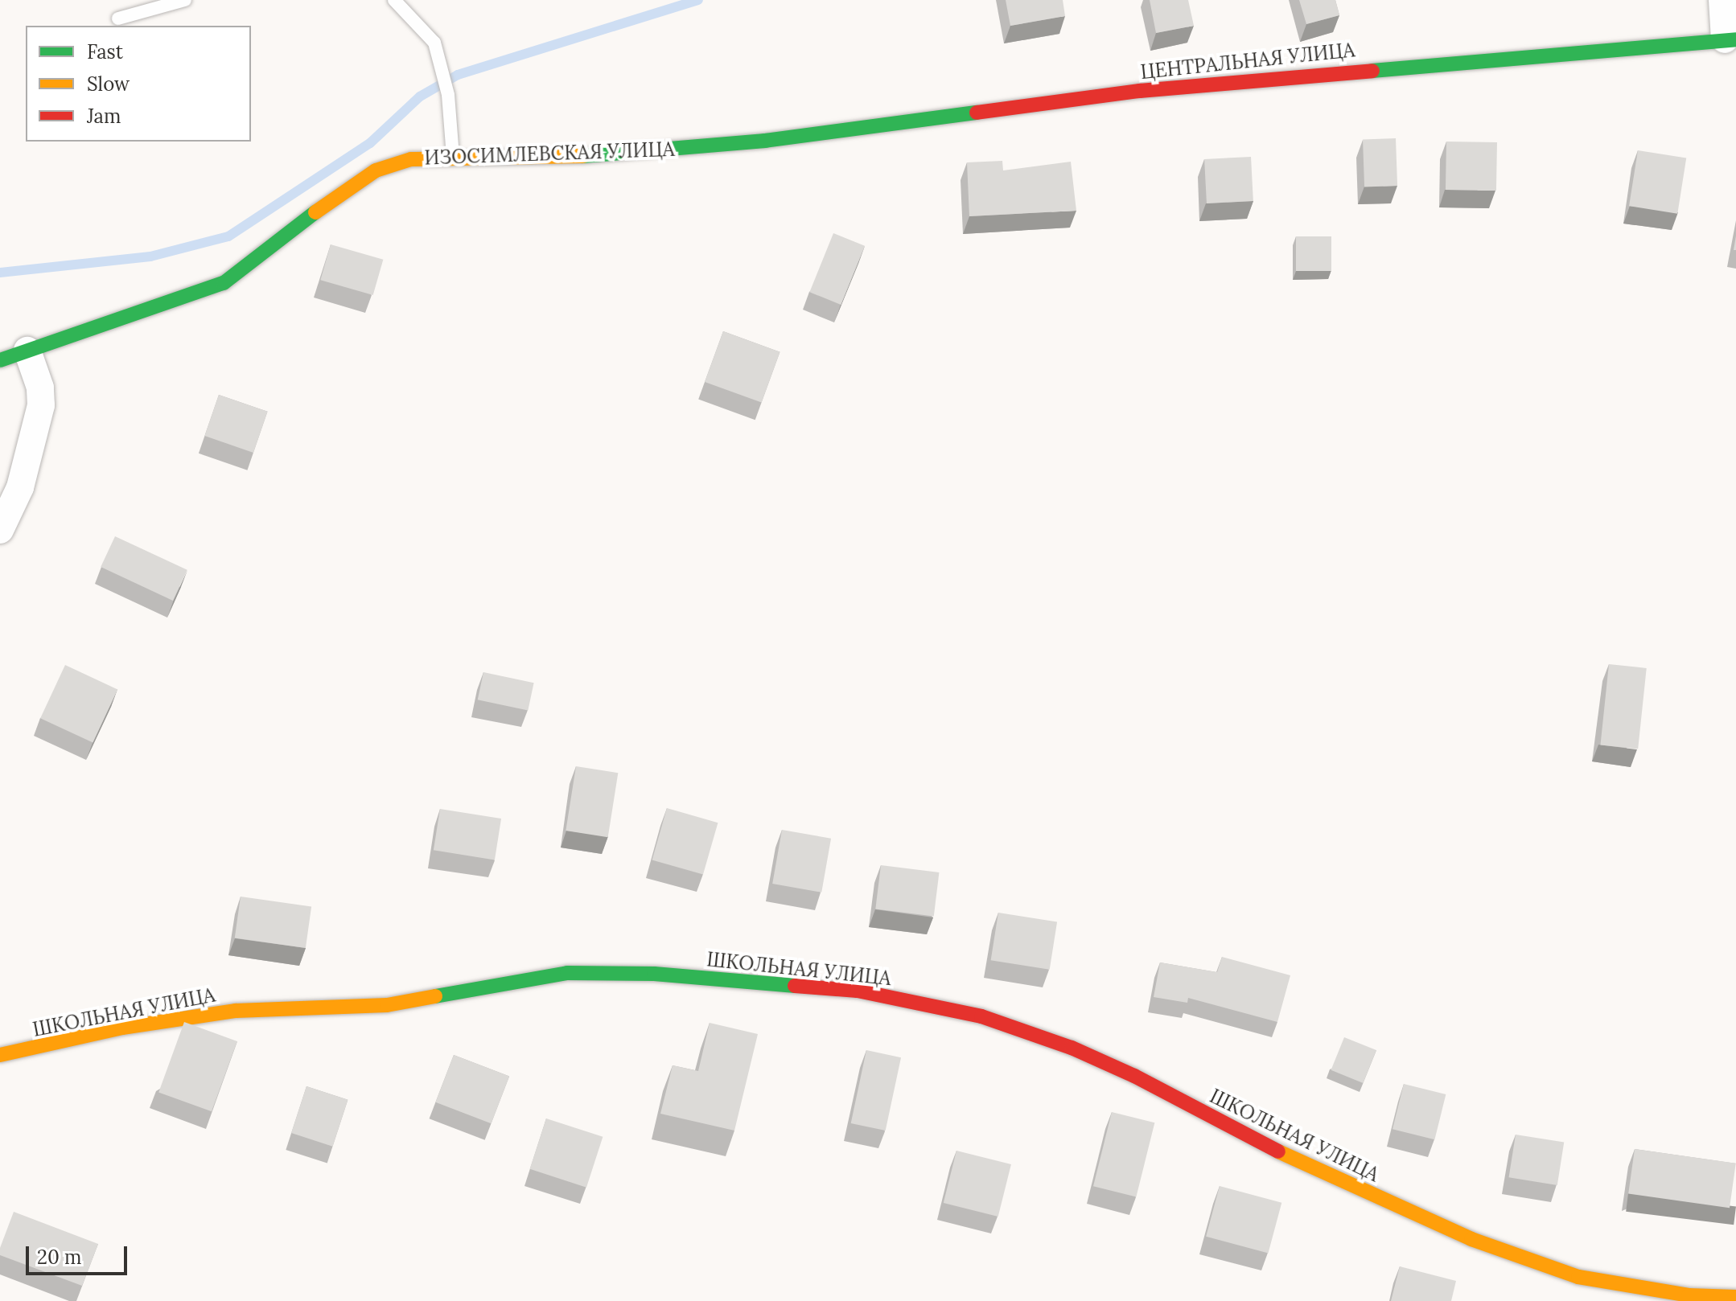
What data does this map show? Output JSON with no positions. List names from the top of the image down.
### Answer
{
  "streets": {
    "street": ["ЦЕНТРАЛЬНАЯ УЛИЦА", "ИЗОСИМЛЕВСКАЯ УЛИЦА", "ШКОЛЬНАЯ УЛИЦА"]
  },
  "crossings": [
    ["ЦЕНТРАЛЬНАЯ УЛИЦА", "ИЗОСИМЛЕВСКАЯ УЛИЦА"]
  ],
  "legend": ["Fast", "Slow", "Jam"],
  "scale_bar": "20 m"
}
